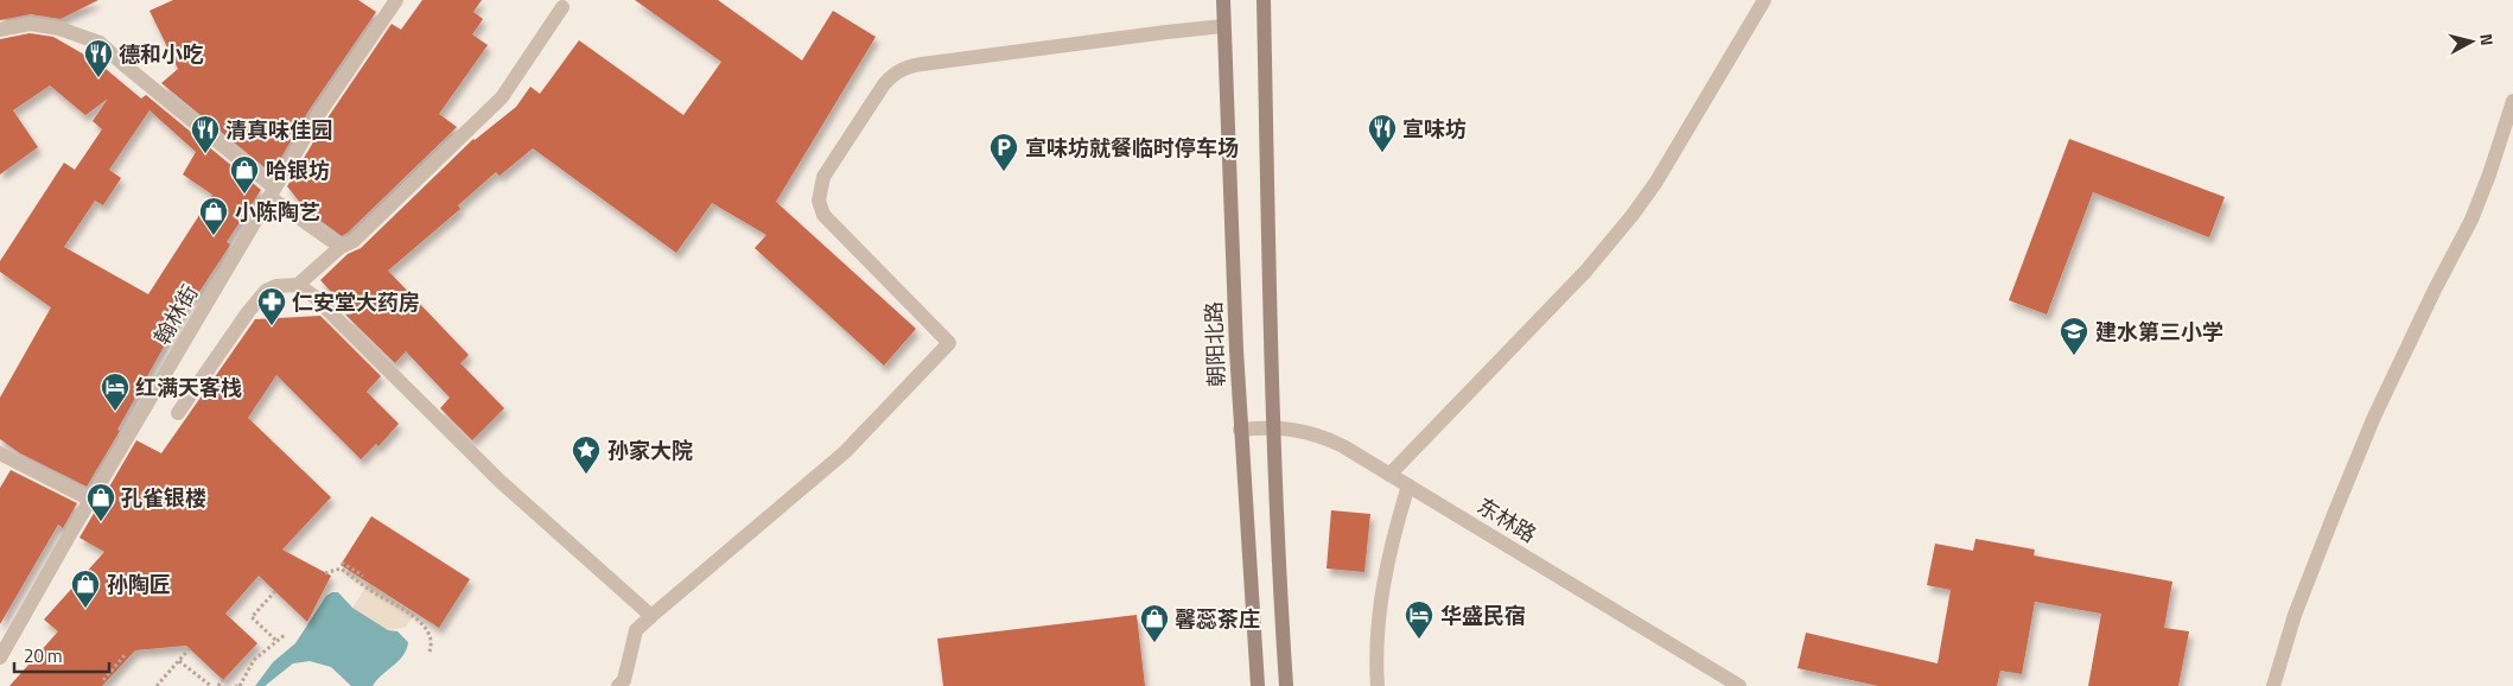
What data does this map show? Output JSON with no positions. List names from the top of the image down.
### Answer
{
  "streets": {
    "main road": ["朝阳北路"],
    "street": ["翰林街", "东林路"]
  },
  "crossings": [
    ["朝阳北路", "东林路"]
  ],
  "places": {
    "restaurant": ["德和小吃", "宣味坊", "清真味佳园"],
    "parking": ["宣味坊就餐临时停车场"],
    "shop": [
      "哈银坊",
      "小陈陶艺",
      "孔雀银楼",
      "孙陶匠",
      "馨蕊茶庄"
    ],
    "pharmacy": ["仁安堂大药房"],
    "school or university": ["建水第三小学"],
    "hotel": ["红满天客栈", "华盛民宿"],
    "place": ["孙家大院"]
  },
  "scale_bar": "20 m",
  "north": "right"
}
